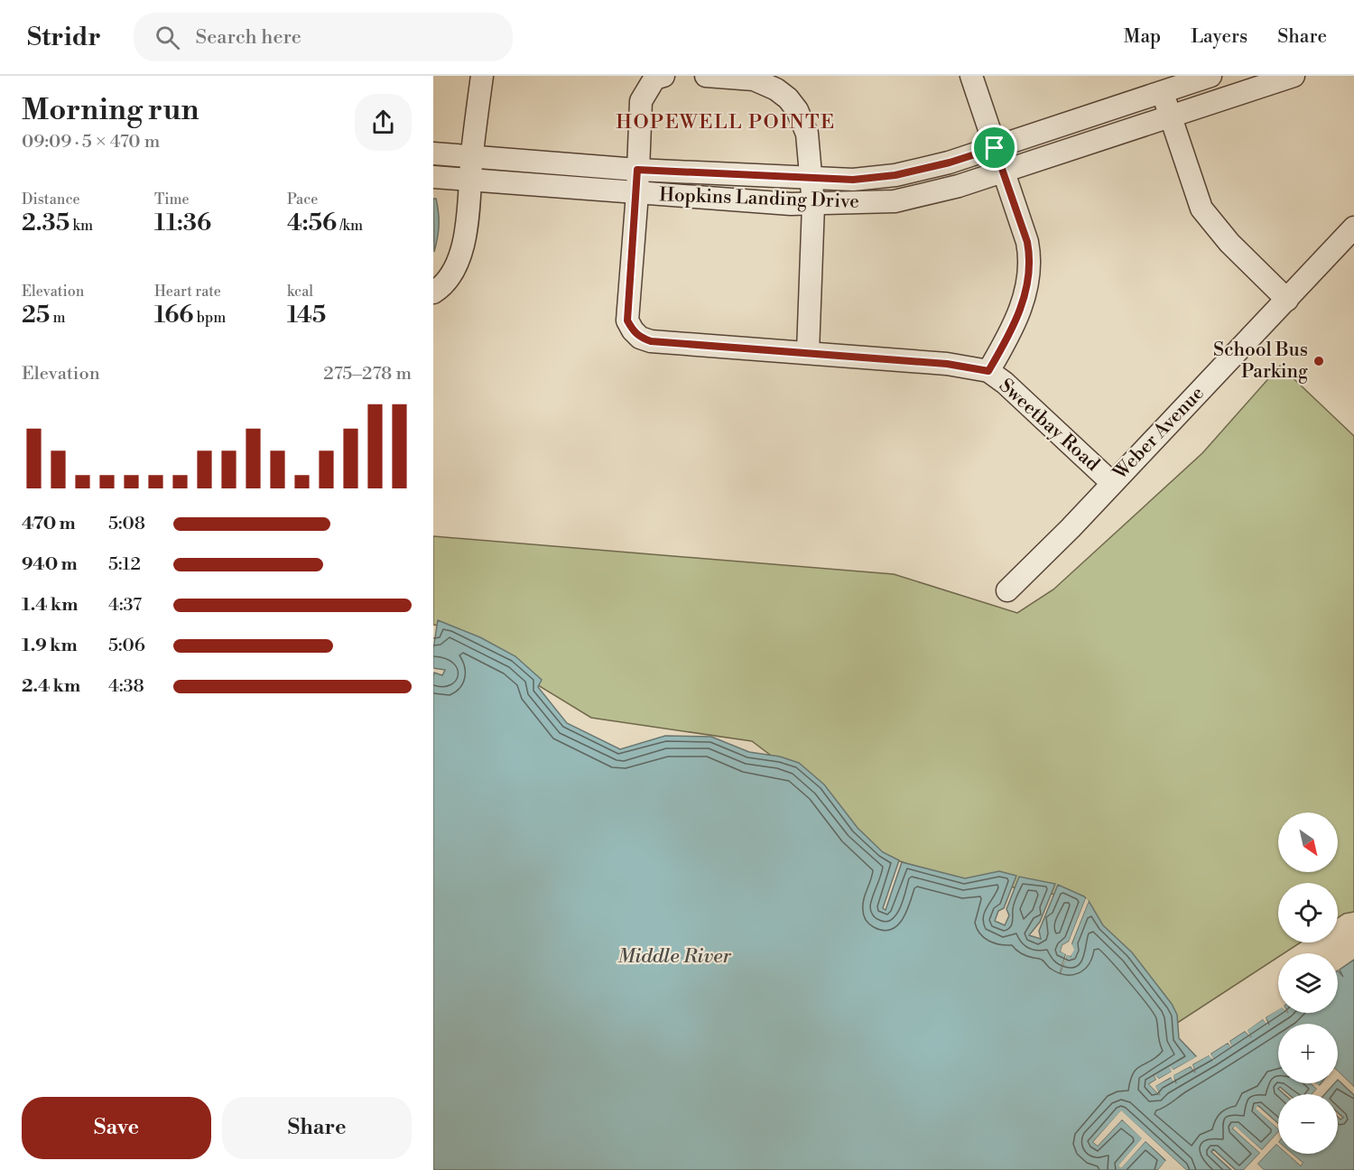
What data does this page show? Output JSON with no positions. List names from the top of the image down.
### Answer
{
  "streets": {
    "street": ["Hopkins Landing Drive", "Sweetbay Road", "Weber Avenue"]
  },
  "crossings": [
    ["Hopkins Landing Drive", "Sweetbay Road"],
    ["Sweetbay Road", "Weber Avenue"]
  ],
  "districts": ["HOPEWELL POINTE"],
  "water": ["Middle River"],
  "places": ["School Bus Parking"],
  "north": "bottom right",
  "page": {
    "header": "Stridr",
    "search": "Search here",
    "nav": ["Map", "Layers", "Share"],
    "heading": ["Morning run", "09:09 · 5 × 470 m"],
    "stats": [
      ["Distance", "2.35 km"],
      ["Time", "11:36"],
      ["Pace", "4:56 /km"],
      ["Elevation", "25 m"],
      ["Heart rate", "166 bpm"],
      ["kcal", "145"]
    ],
    "chart": ["Elevation", "275–278 m"],
    "list": [
      {
        "name": "470 m",
        "note": "5:08"
      },
      {
        "name": "940 m",
        "note": "5:12"
      },
      {
        "name": "1.4 km",
        "note": "4:37"
      },
      {
        "name": "1.9 km",
        "note": "5:06"
      },
      {
        "name": "2.4 km",
        "note": "4:38"
      }
    ],
    "map_buttons": ["+", "−"],
    "buttons": ["Save", "Share"]
  }
}
